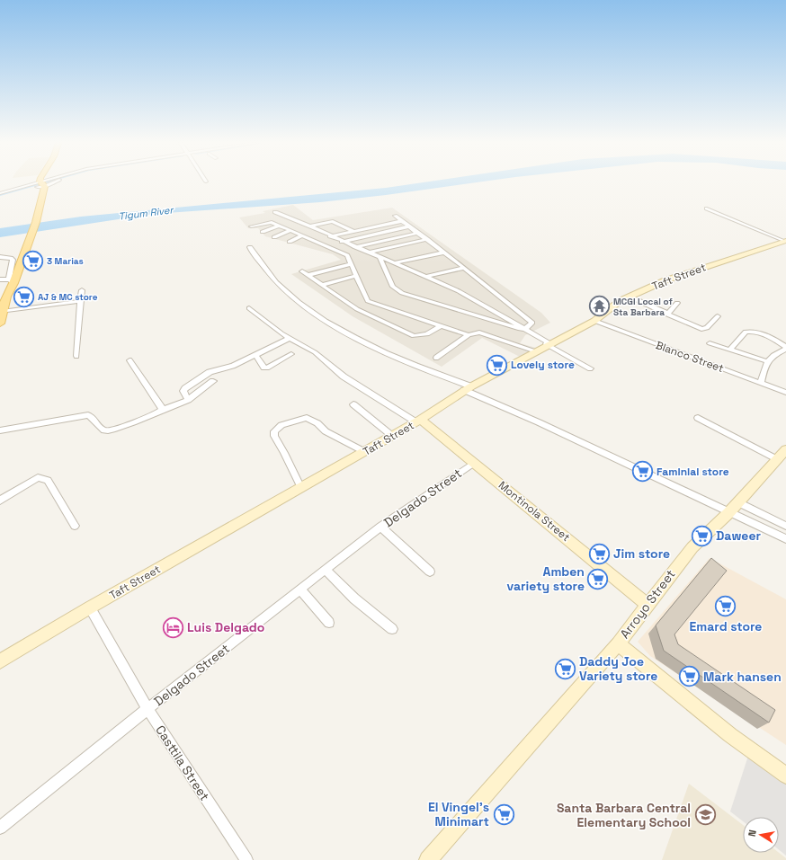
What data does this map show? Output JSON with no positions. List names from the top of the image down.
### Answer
{
  "streets": {
    "main road": ["Taft Street", "Montinola Street", "Arroyo Street"],
    "street": ["Blanco Street", "Delgado Street", "Casttila Street"]
  },
  "crossings": [
    ["Taft Street", "Blanco Street"],
    ["Taft Street", "Montinola Street"],
    ["Taft Street", "Casttila Street"],
    ["Delgado Street", "Montinola Street"],
    ["Delgado Street", "Casttila Street"],
    ["Montinola Street", "Arroyo Street"]
  ],
  "water": ["Tigum River"],
  "places": {
    "supermarket": [
      "3 Marias",
      "AJ & MC store",
      "Lovely store",
      "Faminial store",
      "Daweer",
      "Jim store",
      "Amben variety store",
      "Emard store",
      "Daddy Joe Variety store",
      "Mark hansen",
      "El Vingel's Minimart"
    ],
    "temple": ["MCGI Local of Sta Barbara"],
    "hotel": ["Luis Delgado"],
    "school or university": ["Santa Barbara Central Elementary School"]
  },
  "north": "left"
}
